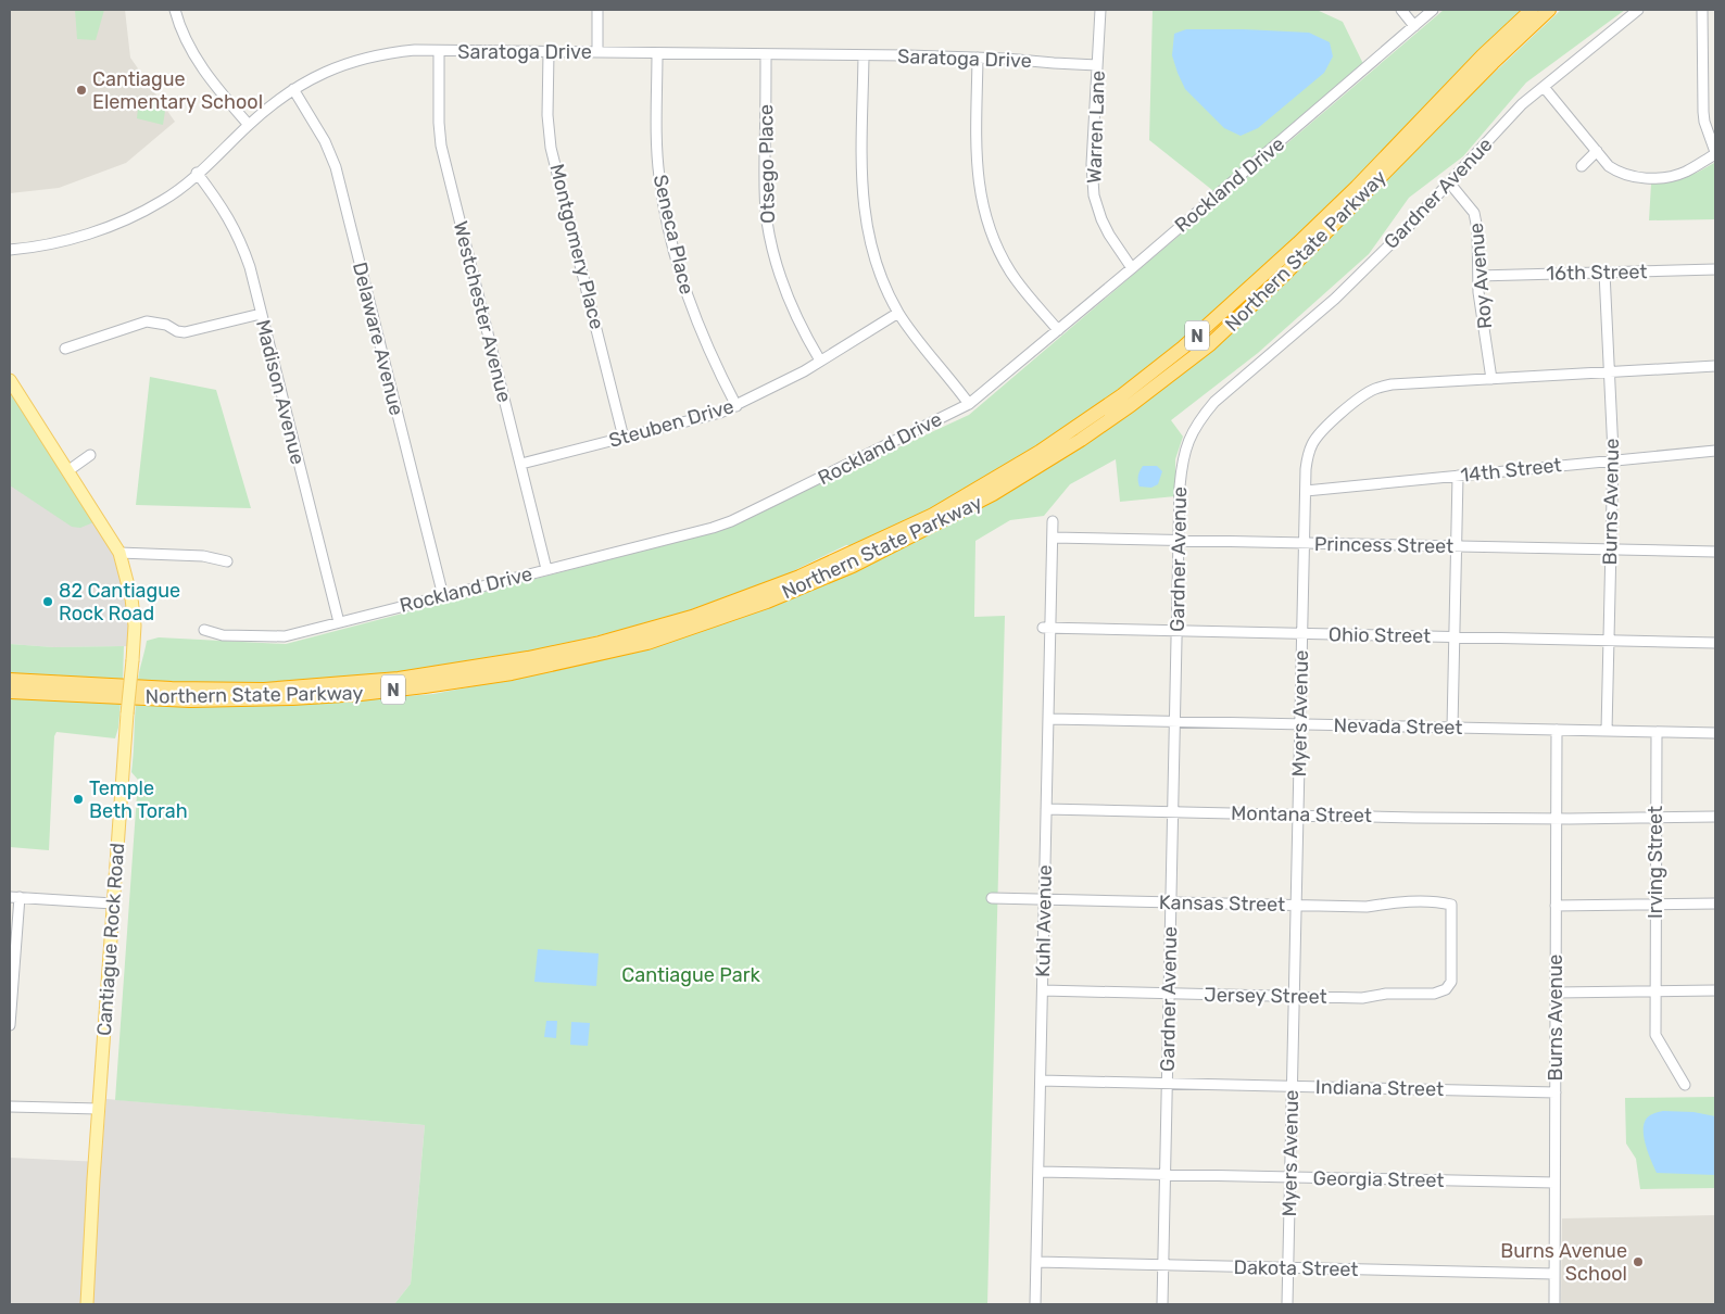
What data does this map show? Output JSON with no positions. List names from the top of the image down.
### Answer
{
  "streets": {
    "highway": ["Northern State Parkway", "N"],
    "main road": ["Cantiague Rock Road"],
    "street": [
      "Saratoga Drive",
      "Warren Lane",
      "Otsego Place",
      "Rockland Drive",
      "Gardner Avenue",
      "Seneca Place",
      "Montgomery Place",
      "16th Street",
      "Roy Avenue",
      "Westchester Avenue",
      "Delaware Avenue",
      "Madison Avenue",
      "Steuben Drive",
      "14th Street",
      "Burns Avenue",
      "Princess Street",
      "Ohio Street",
      "Myers Avenue",
      "Nevada Street",
      "Montana Street",
      "Irving Street",
      "Kansas Street",
      "Kuhl Avenue",
      "Jersey Street",
      "Indiana Street",
      "Georgia Street",
      "Dakota Street"
    ]
  },
  "crossings": [
    ["Saratoga Drive", "Warren Lane"],
    ["Saratoga Drive", "Otsego Place"],
    ["Saratoga Drive", "Seneca Place"],
    ["Saratoga Drive", "Montgomery Place"],
    ["Saratoga Drive", "Westchester Avenue"],
    ["Saratoga Drive", "Delaware Avenue"],
    ["Saratoga Drive", "Madison Avenue"],
    ["Warren Lane", "Rockland Drive"],
    ["Otsego Place", "Steuben Drive"],
    ["Rockland Drive", "Westchester Avenue"],
    ["Rockland Drive", "Delaware Avenue"],
    ["Rockland Drive", "Madison Avenue"],
    ["Gardner Avenue", "Roy Avenue"],
    ["Gardner Avenue", "Princess Street"],
    ["Gardner Avenue", "Ohio Street"],
    ["Gardner Avenue", "Nevada Street"],
    ["Gardner Avenue", "Montana Street"],
    ["Gardner Avenue", "Kansas Street"],
    ["Gardner Avenue", "Jersey Street"],
    ["Gardner Avenue", "Indiana Street"],
    ["Gardner Avenue", "Georgia Street"],
    ["Gardner Avenue", "Dakota Street"],
    ["Seneca Place", "Steuben Drive"],
    ["Montgomery Place", "Steuben Drive"],
    ["16th Street", "Roy Avenue"],
    ["16th Street", "Burns Avenue"],
    ["Roy Avenue", "Myers Avenue"],
    ["Westchester Avenue", "Steuben Drive"],
    ["14th Street", "Burns Avenue"],
    ["14th Street", "Myers Avenue"],
    ["Burns Avenue", "Princess Street"],
    ["Burns Avenue", "Ohio Street"],
    ["Burns Avenue", "Myers Avenue"],
    ["Burns Avenue", "Nevada Street"],
    ["Burns Avenue", "Montana Street"],
    ["Burns Avenue", "Indiana Street"],
    ["Burns Avenue", "Georgia Street"],
    ["Burns Avenue", "Dakota Street"],
    ["Princess Street", "Myers Avenue"],
    ["Princess Street", "Kuhl Avenue"],
    ["Ohio Street", "Myers Avenue"],
    ["Ohio Street", "Kuhl Avenue"],
    ["Myers Avenue", "Nevada Street"],
    ["Myers Avenue", "Montana Street"],
    ["Myers Avenue", "Kansas Street"],
    ["Myers Avenue", "Jersey Street"],
    ["Myers Avenue", "Indiana Street"],
    ["Myers Avenue", "Georgia Street"],
    ["Myers Avenue", "Dakota Street"],
    ["Nevada Street", "Irving Street"],
    ["Nevada Street", "Kuhl Avenue"],
    ["Montana Street", "Irving Street"],
    ["Montana Street", "Kuhl Avenue"],
    ["Kansas Street", "Kuhl Avenue"],
    ["Kansas Street", "Jersey Street"],
    ["Kuhl Avenue", "Jersey Street"],
    ["Kuhl Avenue", "Indiana Street"],
    ["Kuhl Avenue", "Georgia Street"],
    ["Kuhl Avenue", "Dakota Street"]
  ],
  "parks": ["Cantiague Park"],
  "places": [
    "Cantiague Elementary School",
    "82 Cantiague Rock Road",
    "Temple Beth Torah",
    "Burns Avenue School"
  ]
}
